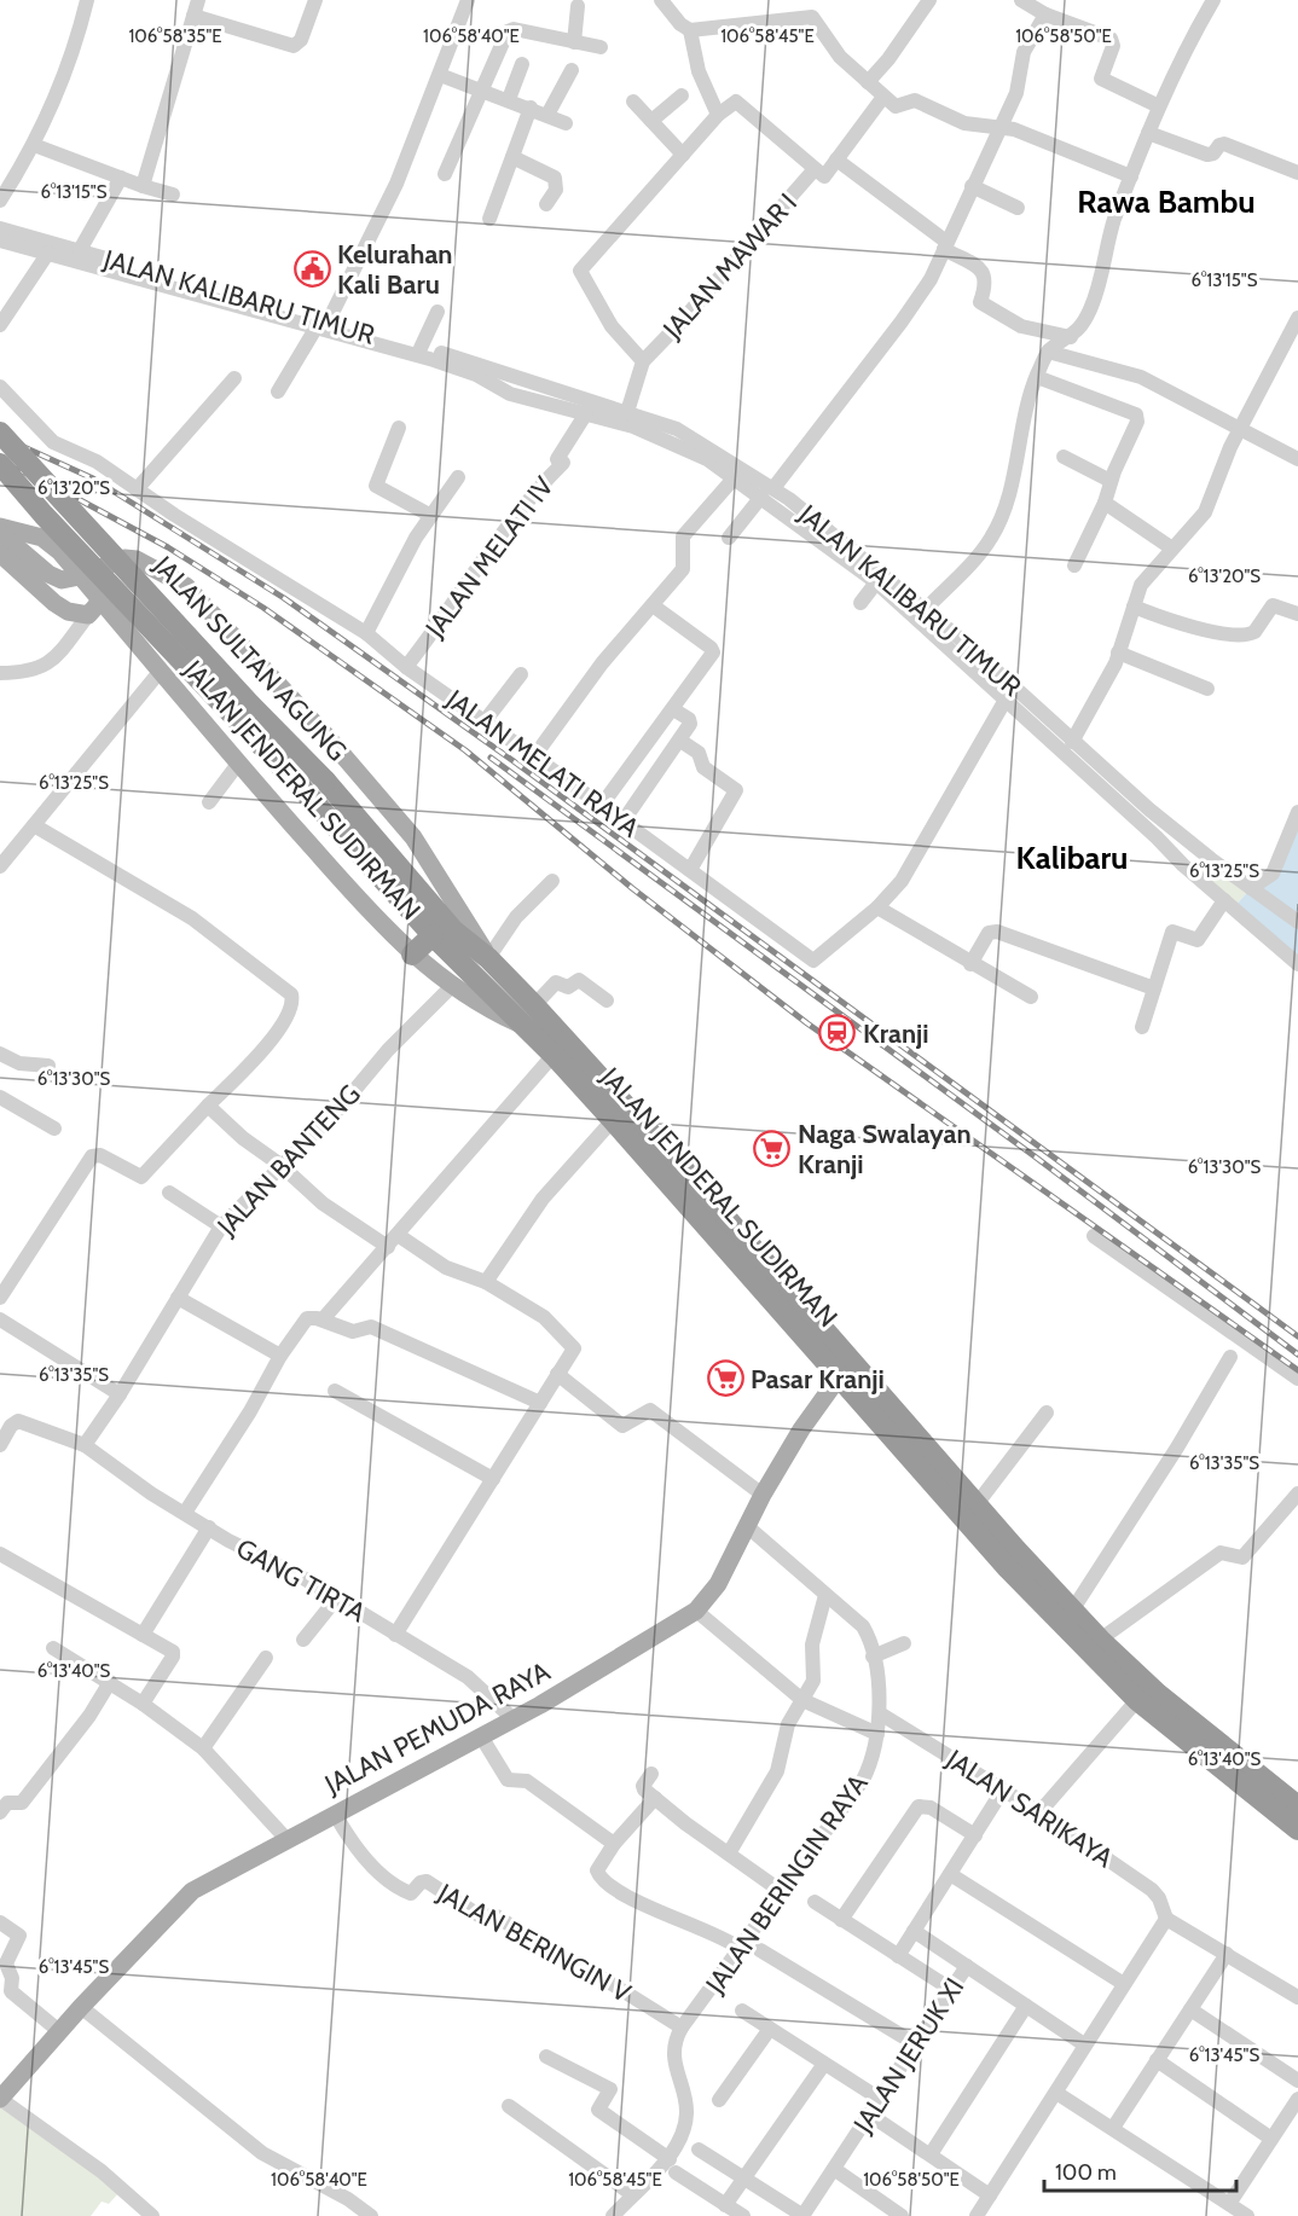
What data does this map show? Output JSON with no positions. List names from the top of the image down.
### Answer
{
  "streets": {
    "highway": ["JALAN SULTAN AGUNG", "JALAN JENDERAL SUDIRMAN"],
    "main road": ["JALAN PEMUDA RAYA"],
    "street": [
      "JALAN MAWAR I",
      "JALAN KALIBARU TIMUR",
      "JALAN MELATI IV",
      "JALAN MELATI RAYA",
      "JALAN BANTENG",
      "GANG TIRTA",
      "JALAN SARIKAYA",
      "JALAN BERINGIN RAYA",
      "JALAN BERINGIN V",
      "JALAN JERUK XI"
    ]
  },
  "crossings": [
    ["JALAN KALIBARU TIMUR", "JALAN MELATI IV"],
    ["JALAN KALIBARU TIMUR", "JALAN MELATI RAYA"],
    ["JALAN MELATI IV", "JALAN MELATI RAYA"],
    ["JALAN SULTAN AGUNG", "JALAN JENDERAL SUDIRMAN"],
    ["JALAN JENDERAL SUDIRMAN", "JALAN BANTENG"],
    ["JALAN JENDERAL SUDIRMAN", "JALAN PEMUDA RAYA"],
    ["JALAN BANTENG", "GANG TIRTA"],
    ["GANG TIRTA", "JALAN PEMUDA RAYA"],
    ["JALAN PEMUDA RAYA", "JALAN BERINGIN RAYA"],
    ["JALAN PEMUDA RAYA", "JALAN BERINGIN V"],
    ["JALAN SARIKAYA", "JALAN BERINGIN RAYA"],
    ["JALAN BERINGIN RAYA", "JALAN BERINGIN V"]
  ],
  "districts": ["Rawa Bambu", "Kalibaru"],
  "places": {
    "public building": ["Kelurahan Kali Baru"],
    "station": ["Kranji"],
    "supermarket": ["Naga Swalayan Kranji", "Pasar Kranji"]
  },
  "scale_bar": "100 m",
  "coordinates": [
    "106°58'35\"E",
    "106°58'40\"E",
    "106°58'45\"E",
    "106°58'50\"E",
    "6°13'15\"S",
    "6°13'20\"S",
    "6°13'25\"S",
    "6°13'30\"S",
    "6°13'35\"S",
    "6°13'40\"S",
    "6°13'45\"S"
  ]
}
